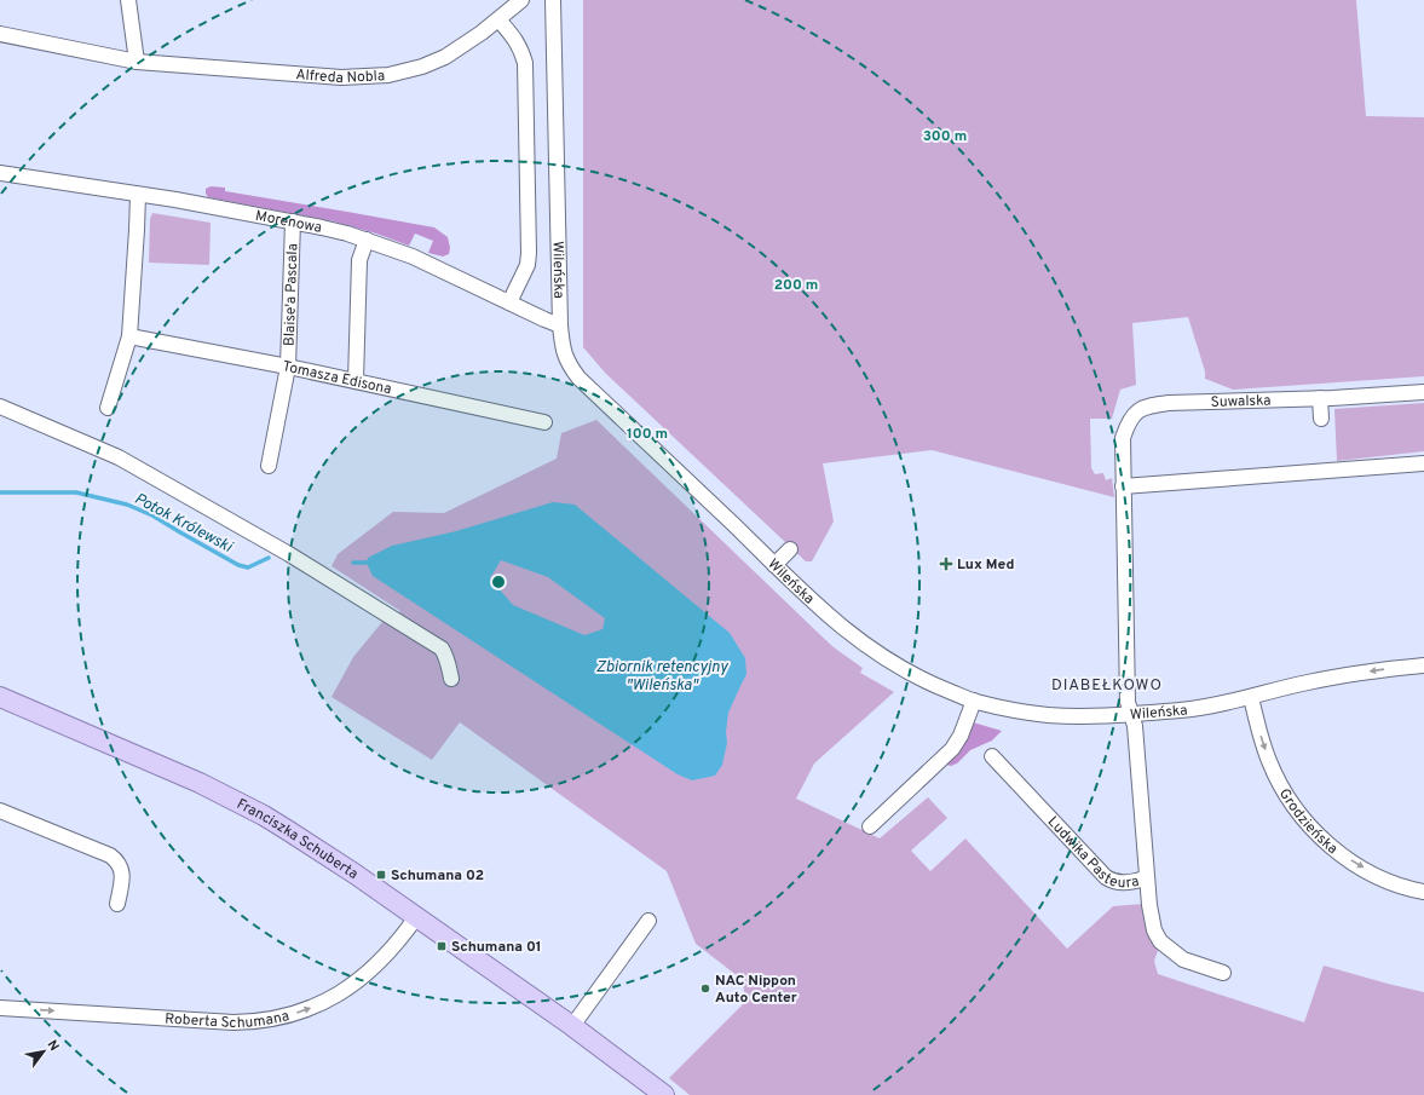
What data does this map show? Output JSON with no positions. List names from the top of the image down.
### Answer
{
  "streets": {
    "main road": ["Franciszka Schuberta"],
    "street": [
      "Alfreda Nobla",
      "Morenowa",
      "Wileńska",
      "Blaise'a Pascala",
      "Tomasza Edisona",
      "Suwalska",
      "Grodzieńska",
      "Ludwika Pasteura",
      "Roberta Schumana"
    ]
  },
  "crossings": [
    ["Alfreda Nobla", "Wileńska"],
    ["Morenowa", "Wileńska"],
    ["Morenowa", "Blaise'a Pascala"],
    ["Wileńska", "Suwalska"],
    ["Wileńska", "Grodzieńska"],
    ["Wileńska", "Ludwika Pasteura"],
    ["Blaise'a Pascala", "Tomasza Edisona"],
    ["Suwalska", "Ludwika Pasteura"],
    ["Franciszka Schuberta", "Roberta Schumana"]
  ],
  "one_way": ["Grodzieńska", "Roberta Schumana"],
  "districts": ["DIABEŁKOWO"],
  "water": ["Potok Królewski", "Zbiornik retencyjny \"Wileńska\""],
  "places": {
    "health": ["Lux Med"],
    "transit": ["Schumana 02", "Schumana 01"],
    "other": ["NAC Nippon Auto Center"]
  },
  "north": "top right",
  "rings": ["300 m", "200 m", "100 m"]
}
